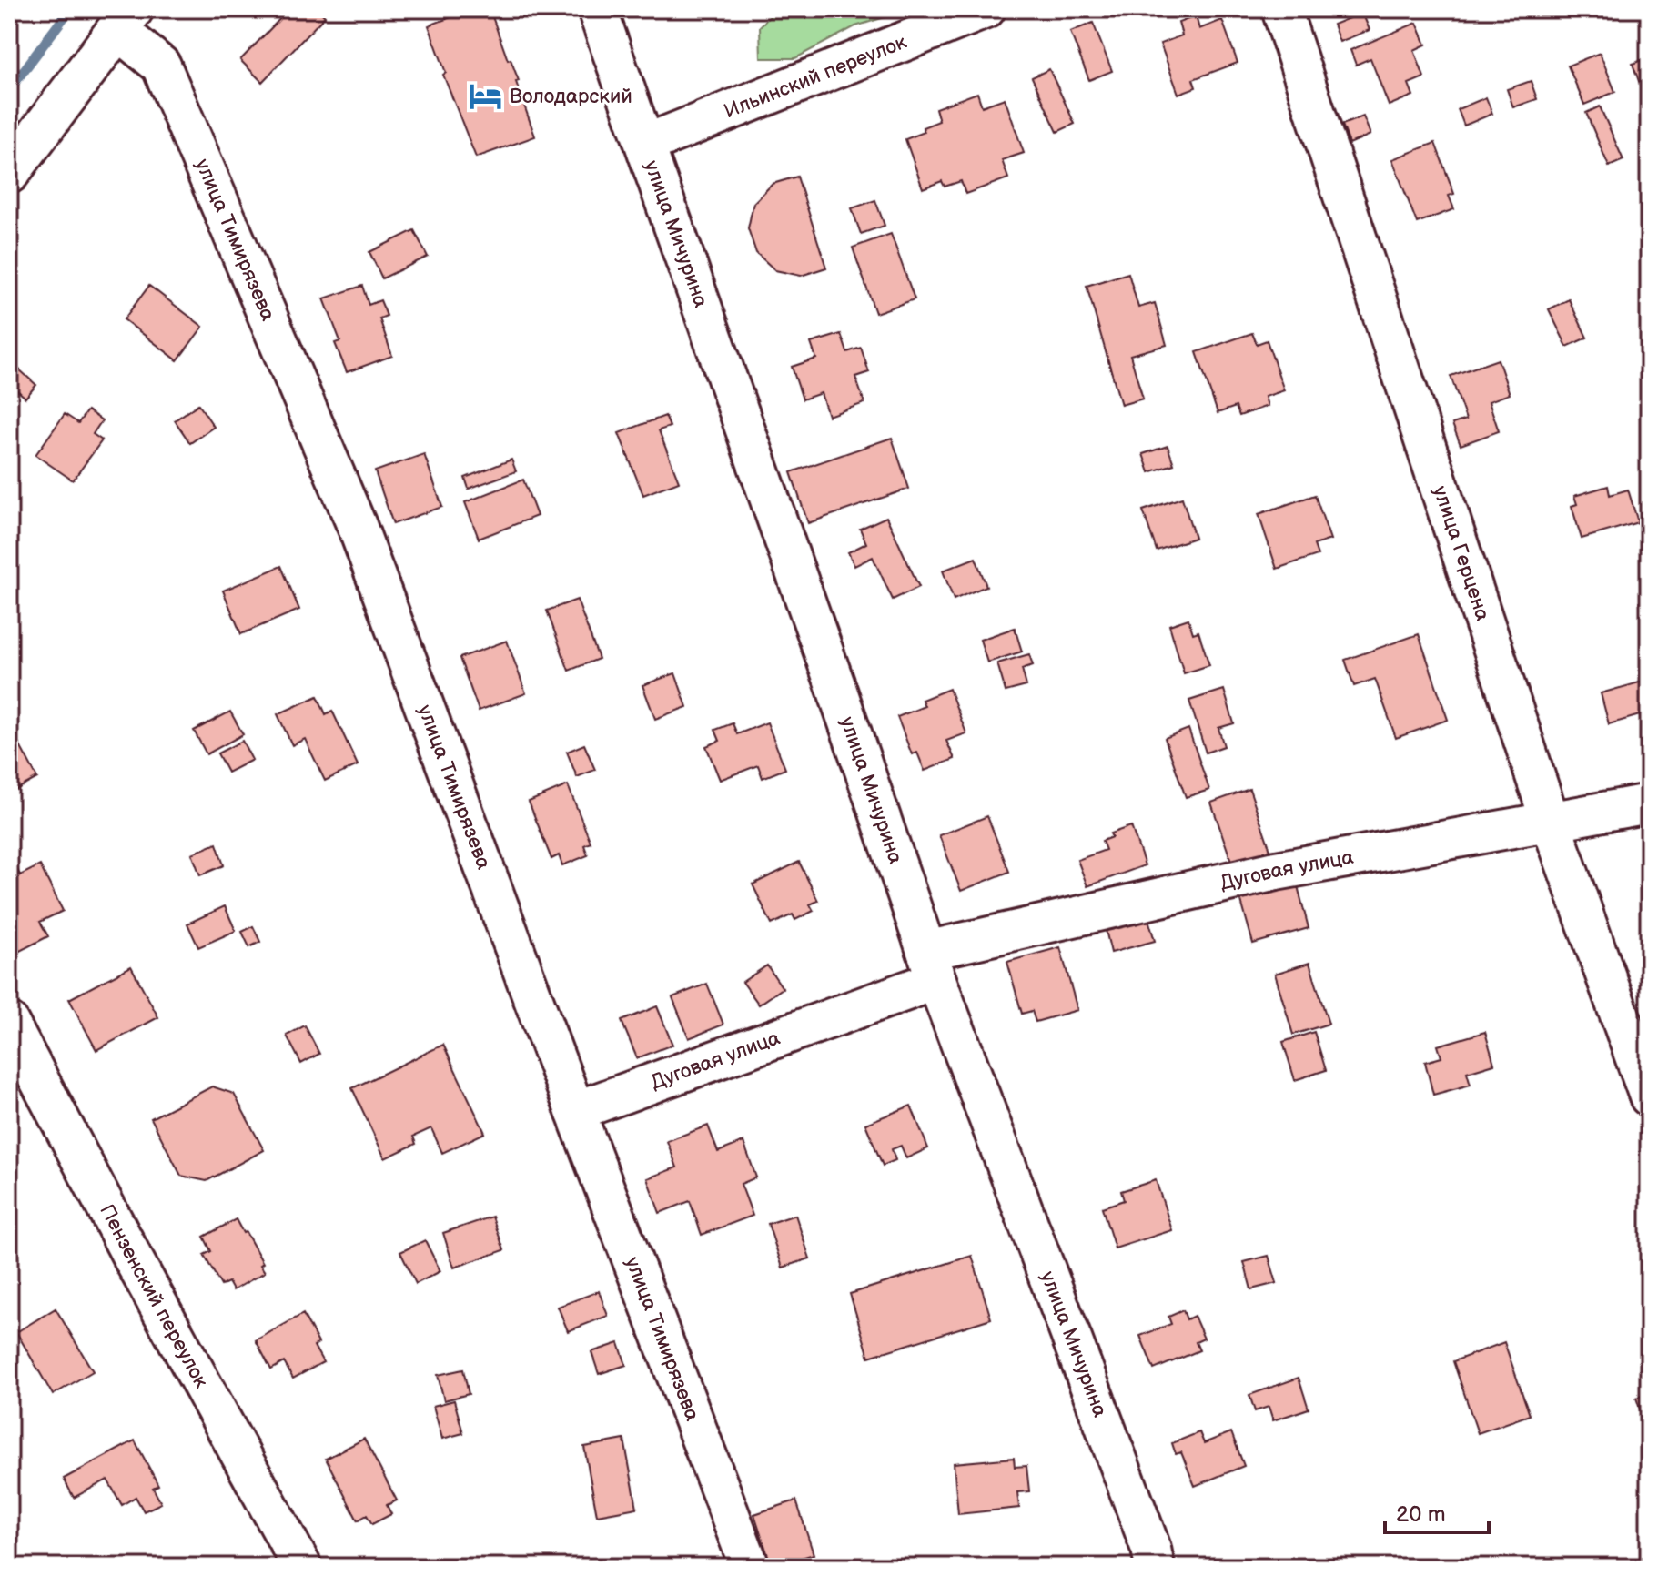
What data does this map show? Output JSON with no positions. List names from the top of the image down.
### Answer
{
  "streets": {
    "street": [
      "Ильинский переулок",
      "улица Мичурина",
      "улица Тимирязева",
      "улица Герцена",
      "Дуговая улица",
      "Пензенский переулок"
    ]
  },
  "crossings": [
    ["Ильинский переулок", "улица Мичурина"],
    ["улица Мичурина", "Дуговая улица"],
    ["улица Тимирязева", "Дуговая улица"],
    ["улица Герцена", "Дуговая улица"]
  ],
  "places": {
    "hotel": ["Володарский"]
  },
  "scale_bar": "20 m"
}
